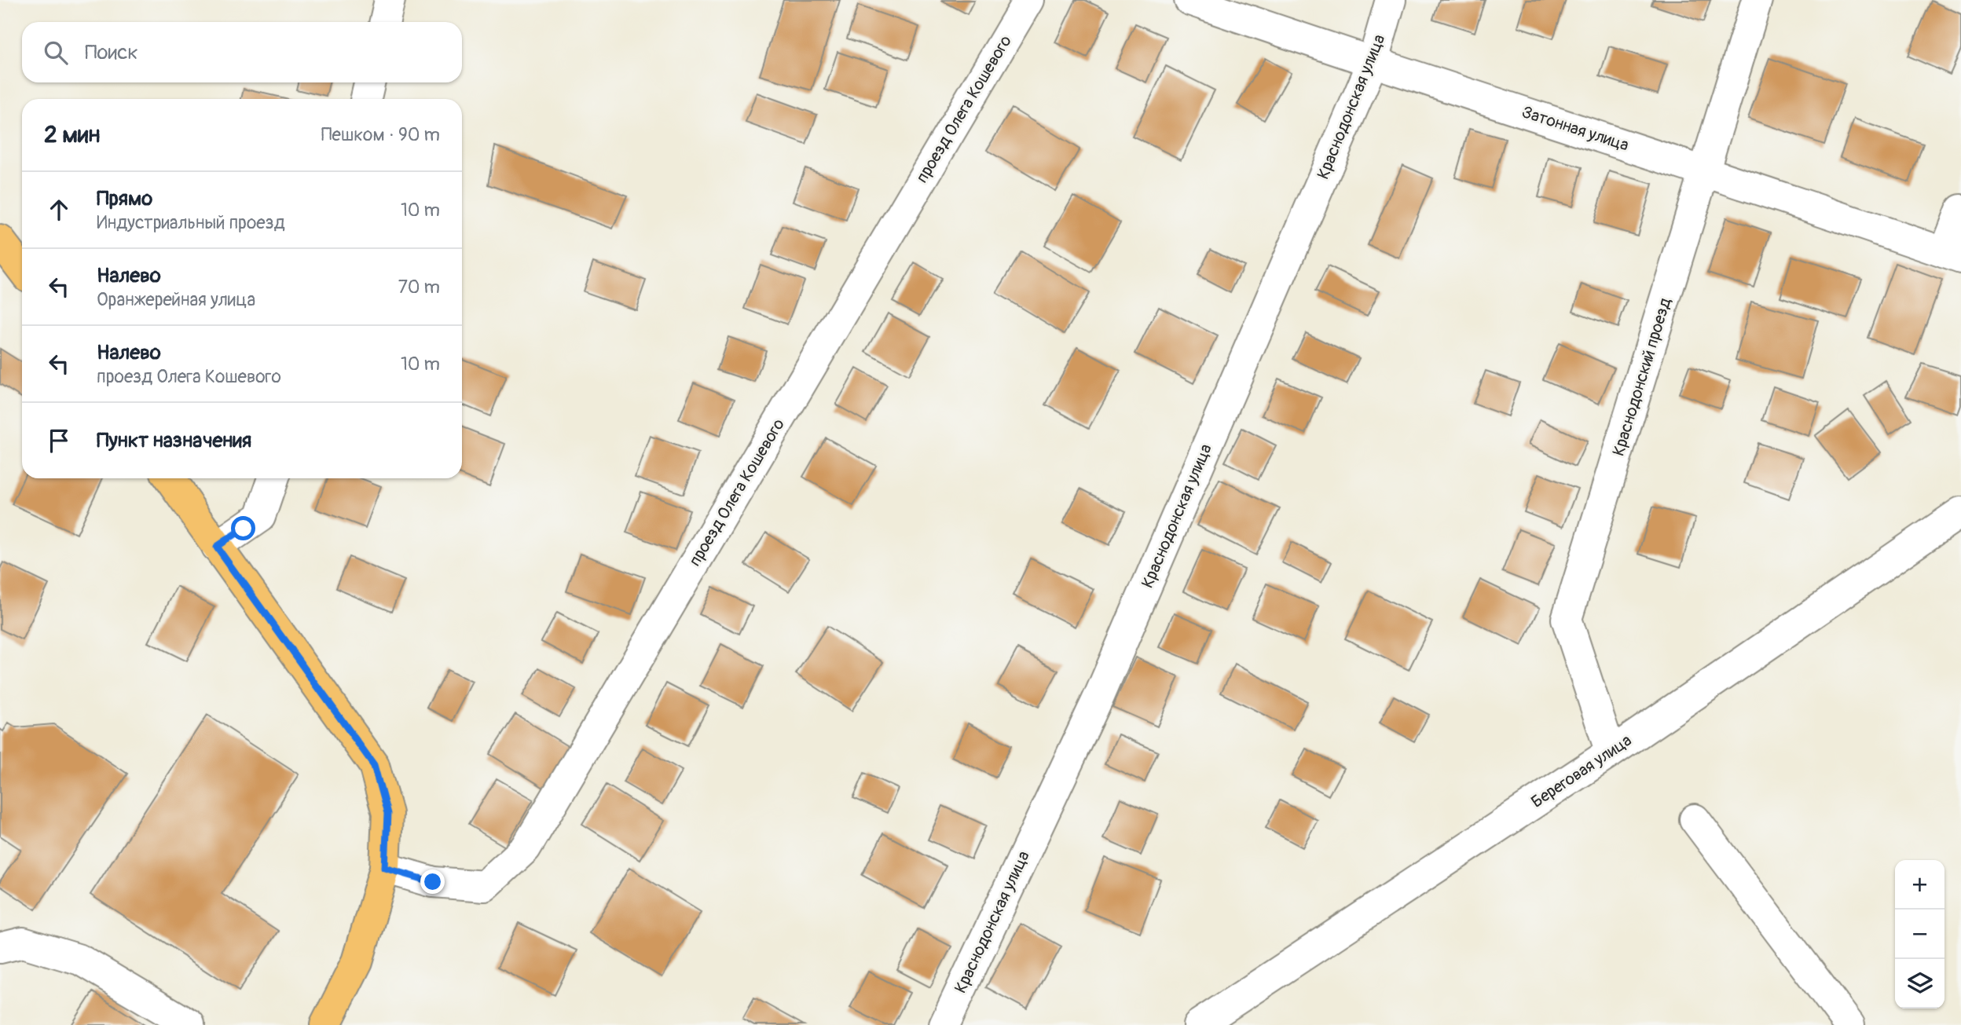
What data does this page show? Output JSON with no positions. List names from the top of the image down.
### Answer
{
  "streets": {
    "street": [
      "Краснодонская улица",
      "проезд Олега Кошевого",
      "Затонная улица",
      "Краснодонский проезд",
      "Береговая улица"
    ]
  },
  "crossings": [
    ["Краснодонская улица", "Затонная улица"],
    ["Затонная улица", "Краснодонский проезд"],
    ["Краснодонский проезд", "Береговая улица"]
  ],
  "page": {
    "search": "Поиск",
    "heading": ["2 мин", "Пешком · 90 m"],
    "list": [
      ["Прямо", "Индустриальный проезд", "10 m"],
      ["Налево", "Оранжерейная улица", "70 m"],
      ["Налево", "проезд Олега Кошевого", "10 m"],
      "Пункт назначения"
    ],
    "map_buttons": ["+", "−"]
  }
}
